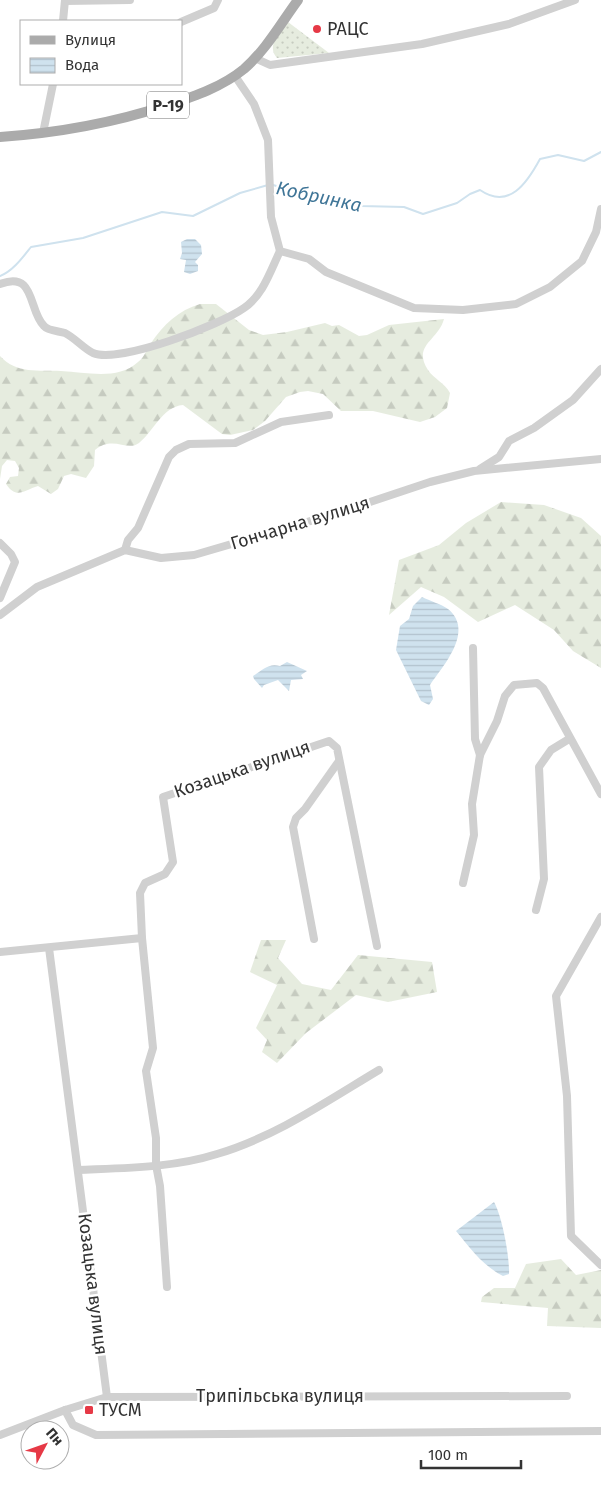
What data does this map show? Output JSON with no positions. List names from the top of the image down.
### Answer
{
  "streets": {
    "main road": ["Р-19"],
    "street": ["Гончарна вулиця", "Козацька вулиця", "Трипільська вулиця"]
  },
  "crossings": [
    ["Козацька вулиця", "Трипільська вулиця"]
  ],
  "water": ["Кобринка"],
  "places": {
    "other": ["РАЦС"],
    "transit": ["ТУСМ"]
  },
  "legend": ["Вулиця", "Вода"],
  "scale_bar": "100 m",
  "north": "top right"
}
